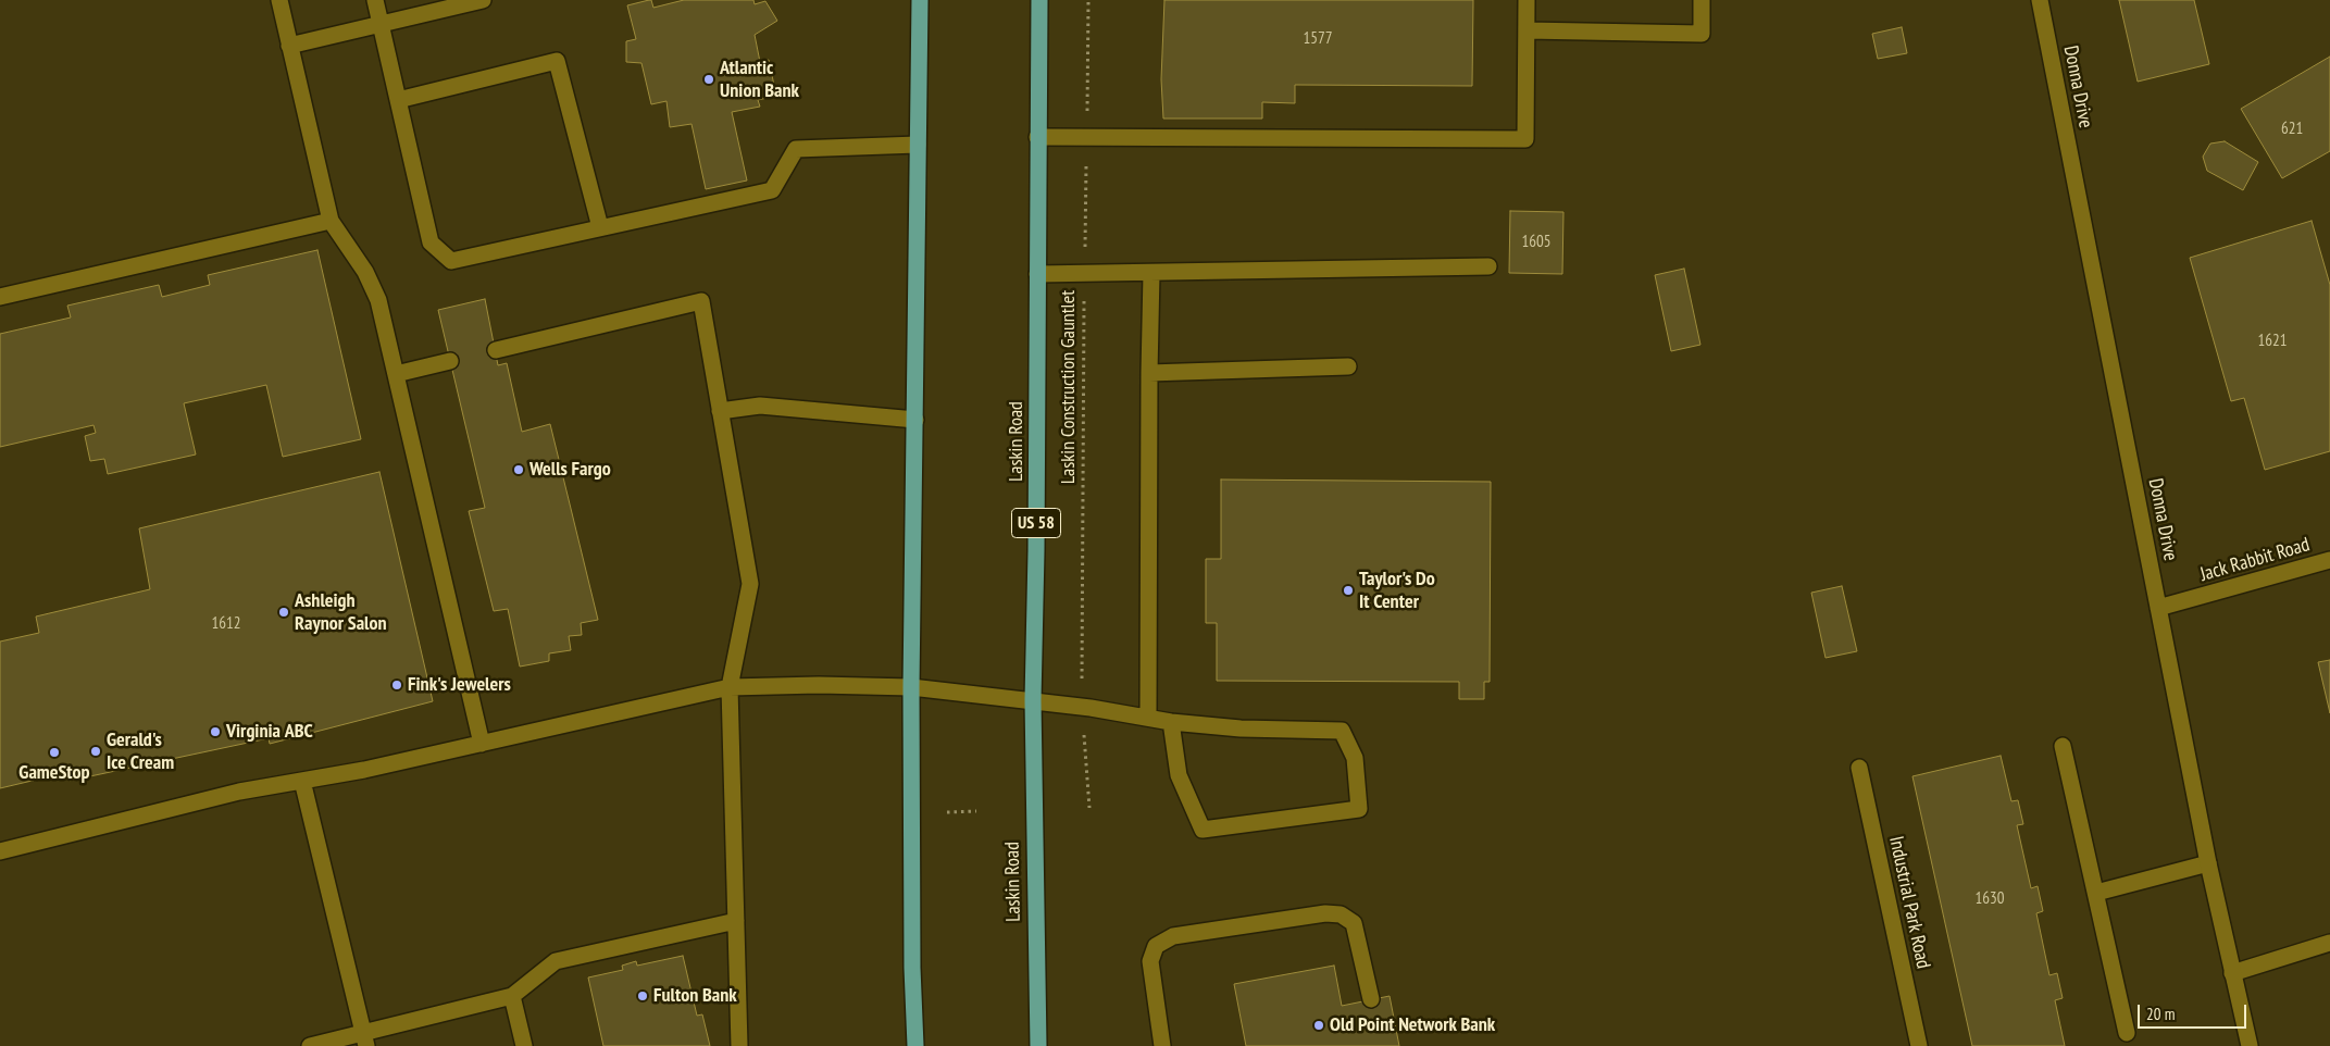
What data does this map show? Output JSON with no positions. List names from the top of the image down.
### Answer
{
  "streets": {
    "main road": ["Laskin Road", "US 58"],
    "street": ["Donna Drive", "Jack Rabbit Road", "Industrial Park Road"],
    "path": ["Laskin Construction Gauntlet"]
  },
  "crossings": [
    ["Donna Drive", "Jack Rabbit Road"]
  ],
  "places": [
    "Atlantic Union Bank",
    "Wells Fargo",
    "Taylor's Do It Center",
    "Ashleigh Raynor Salon",
    "Fink's Jewelers",
    "Virginia ABC",
    "Gerald's Ice Cream",
    "GameStop",
    "Fulton Bank",
    "Old Point Network Bank"
  ],
  "house_numbers": [
    "1577",
    "621",
    "1605",
    "1621",
    "1612",
    "1630"
  ],
  "scale_bar": "20 m"
}
